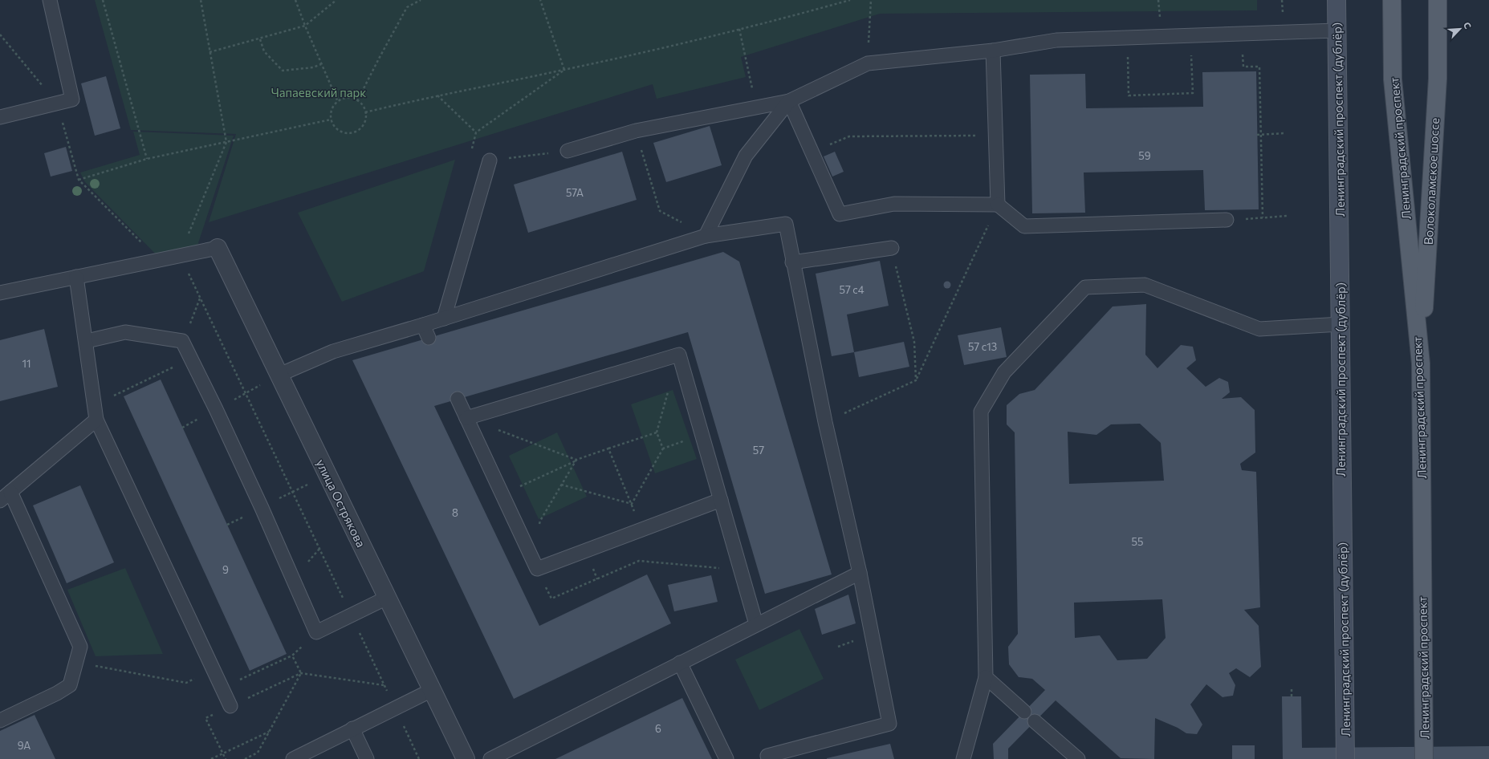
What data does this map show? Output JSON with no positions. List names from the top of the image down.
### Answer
{
  "streets": {
    "main road": ["Ленинградский проспект (дублёр)", "Ленинградский проспект", "Волоколамское шоссе"],
    "street": ["улица Острякова"]
  },
  "crossings": [
    ["Ленинградский проспект", "Волоколамское шоссе"]
  ],
  "parks": ["Чапаевский парк"],
  "house_numbers": [
    "59",
    "57А",
    "57 с4",
    "57 с13",
    "11",
    "57",
    "8",
    "55",
    "9",
    "6",
    "9А"
  ],
  "north": "top right"
}
